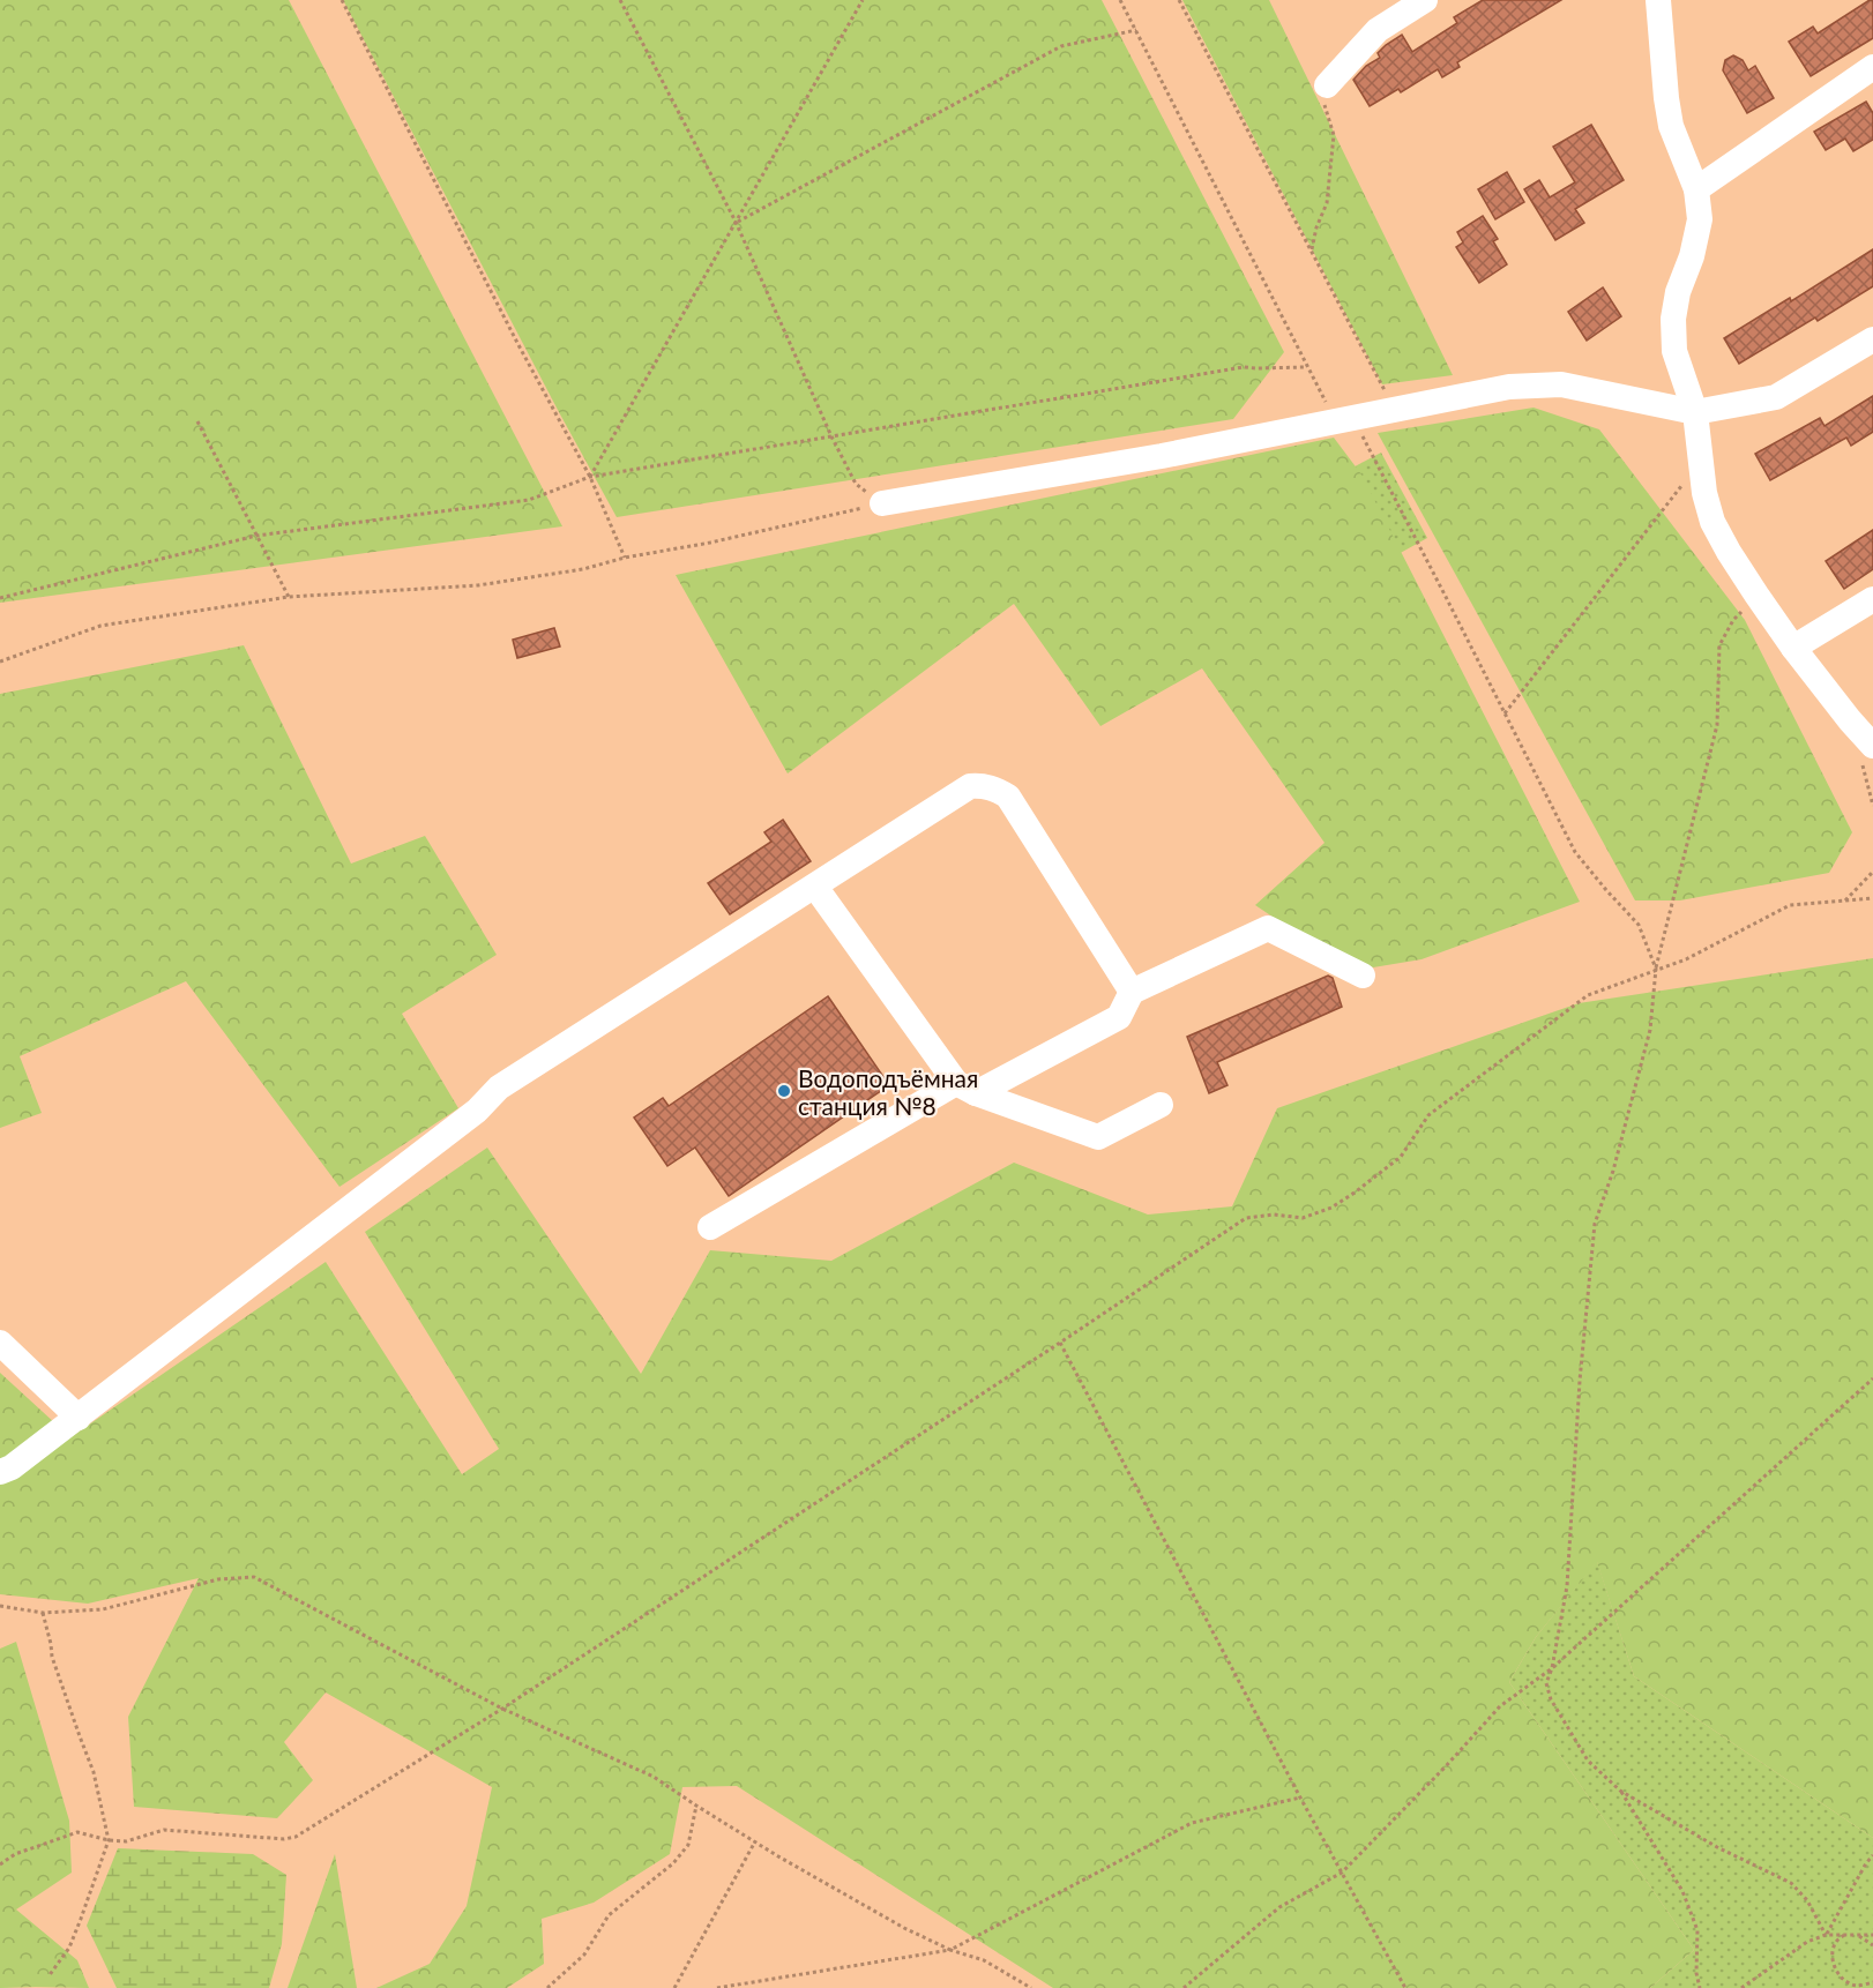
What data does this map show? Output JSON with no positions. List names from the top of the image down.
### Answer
{
  "places": ["Водоподъёмная станция №8"]
}
